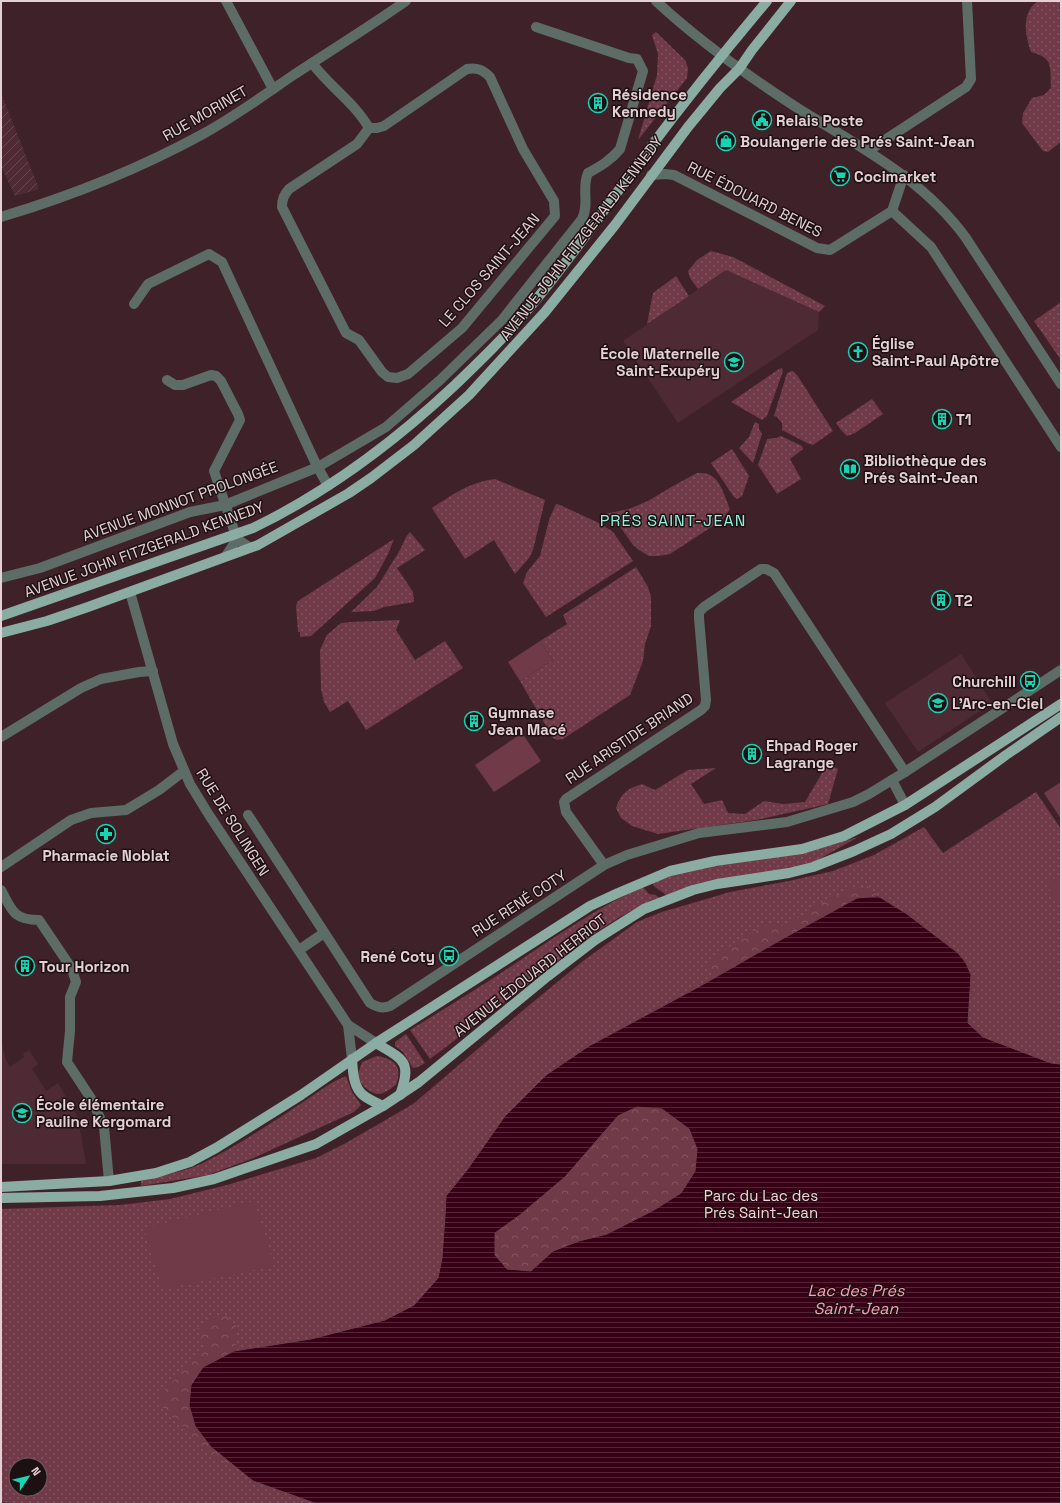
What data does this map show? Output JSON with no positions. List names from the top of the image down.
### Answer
{
  "streets": {
    "main road": ["AVENUE JOHN FITZGERALD KENNEDY", "AVENUE ÉDOUARD HERRIOT"],
    "street": [
      "RUE MORINET",
      "RUE ÉDOUARD BENES",
      "LE CLOS SAINT-JEAN",
      "AVENUE MONNOT PROLONGÉE",
      "RUE ARISTIDE BRIAND",
      "RUE DE SOLINGEN",
      "RUE RENÉ COTY"
    ]
  },
  "crossings": [
    ["RUE ÉDOUARD BENES", "AVENUE JOHN FITZGERALD KENNEDY"],
    ["AVENUE JOHN FITZGERALD KENNEDY", "RUE DE SOLINGEN"],
    ["RUE ARISTIDE BRIAND", "RUE RENÉ COTY"],
    ["RUE DE SOLINGEN", "AVENUE ÉDOUARD HERRIOT"]
  ],
  "districts": ["PRÉS SAINT-JEAN"],
  "water": ["Lac des Prés Saint-Jean"],
  "parks": ["Parc du Lac des Prés Saint-Jean"],
  "places": {
    "building": [
      "Résidence Kennedy",
      "T1",
      "T2",
      "Gymnase Jean Macé",
      "Ehpad Roger Lagrange",
      "Tour Horizon"
    ],
    "public building": ["Relais Poste"],
    "shop": ["Boulangerie des Prés Saint-Jean"],
    "supermarket": ["Cocimarket"],
    "church": ["Église Saint-Paul Apôtre"],
    "school or university": ["École Maternelle Saint-Exupéry", "L'Arc-en-Ciel", "École élémentaire Pauline Kergomard"],
    "library": ["Bibliothèque des Prés Saint-Jean"],
    "bus stop": ["Churchill", "René Coty"],
    "pharmacy": ["Pharmacie Noblat"]
  },
  "north": "top right"
}
